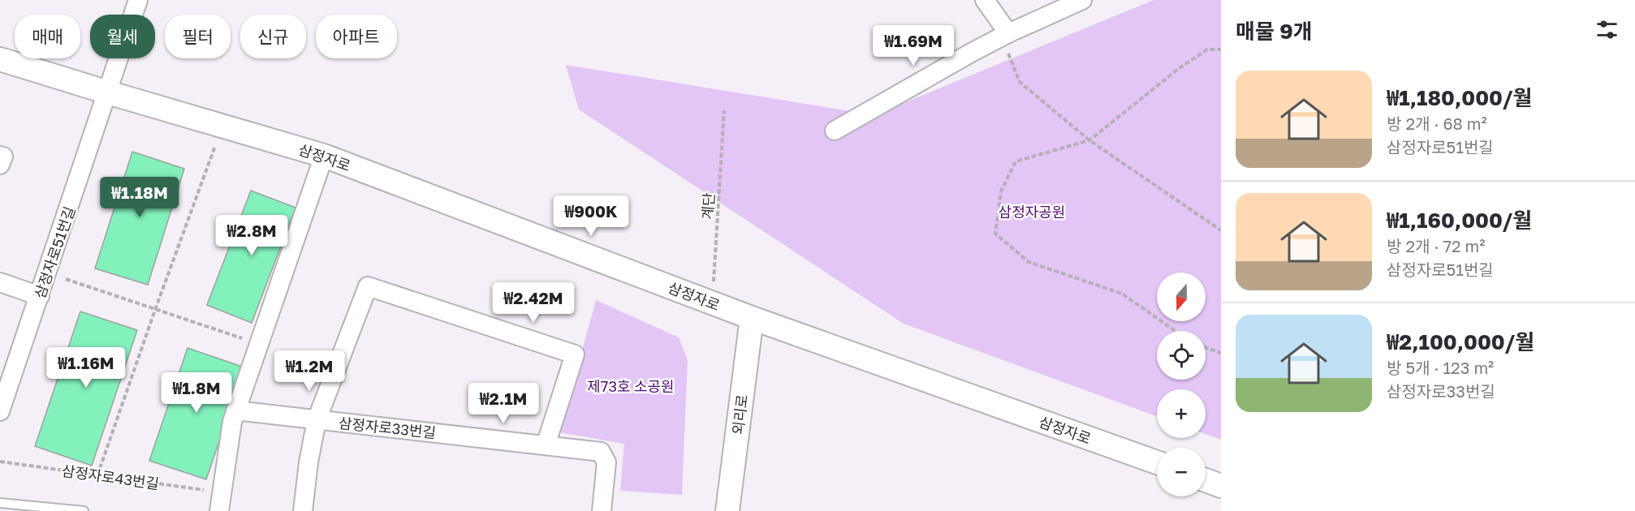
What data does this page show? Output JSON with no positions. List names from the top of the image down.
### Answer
{
  "streets": {
    "street": [
      "삼정자로",
      "삼정자로51번길",
      "외리로",
      "삼정자로33번길"
    ],
    "path": ["계단", "삼정자로43번길"]
  },
  "crossings": [
    ["삼정자로", "계단"],
    ["삼정자로", "삼정자로51번길"],
    ["삼정자로", "외리로"]
  ],
  "parks": ["삼정자공원", "제73호 소공원"],
  "north": "bottom",
  "page": {
    "heading": "매물 9개",
    "chip": [
      "매매",
      "월세",
      "필터",
      "신규",
      "아파트"
    ],
    "price": [
      "₩1.69M",
      "₩1.18M",
      "₩900K",
      "₩2.8M",
      "₩2.42M",
      "₩1.16M",
      "₩1.2M",
      "₩1.8M",
      "₩2.1M"
    ],
    "list": [
      {
        "name": "₩1,180,000/월",
        "note": "방 2개 · 68 m² · 삼정자로51번길"
      },
      {
        "name": "₩1,160,000/월",
        "note": "방 2개 · 72 m² · 삼정자로51번길"
      },
      {
        "name": "₩2,100,000/월",
        "note": "방 5개 · 123 m² · 삼정자로33번길"
      }
    ],
    "map_buttons": ["+", "−"]
  }
}
